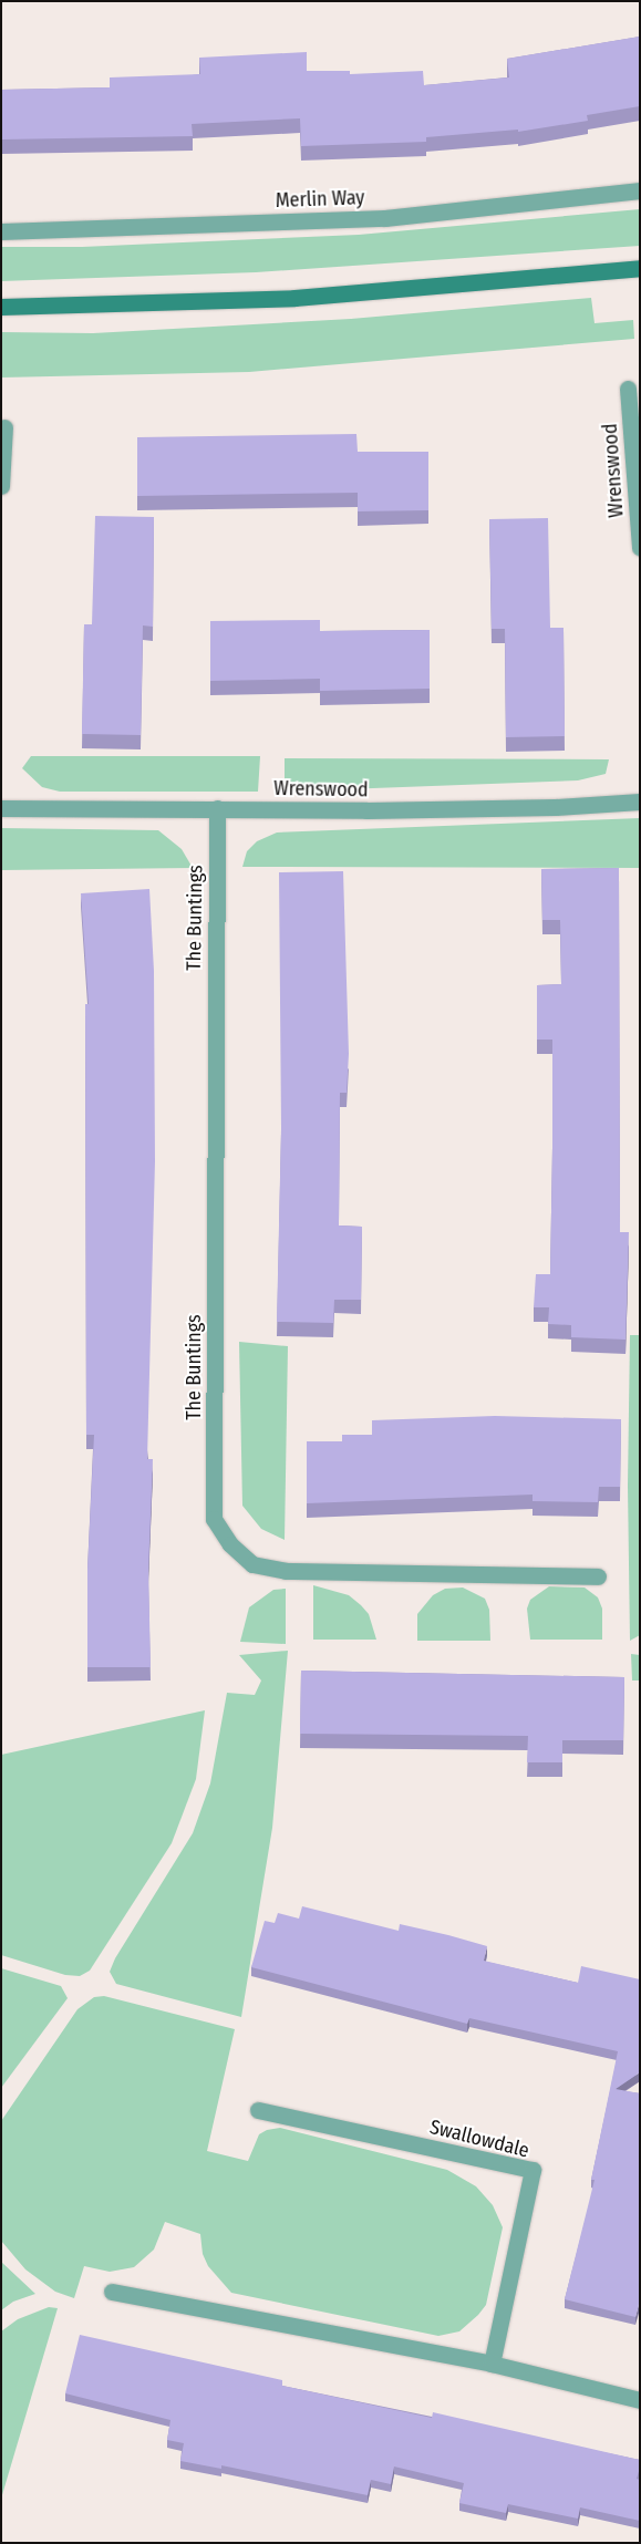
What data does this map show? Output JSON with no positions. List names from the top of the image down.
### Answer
{
  "streets": {
    "street": [
      "Merlin Way",
      "Wrenswood",
      "The Buntings",
      "Swallowdale"
    ]
  },
  "crossings": [
    ["Wrenswood", "The Buntings"]
  ]
}
